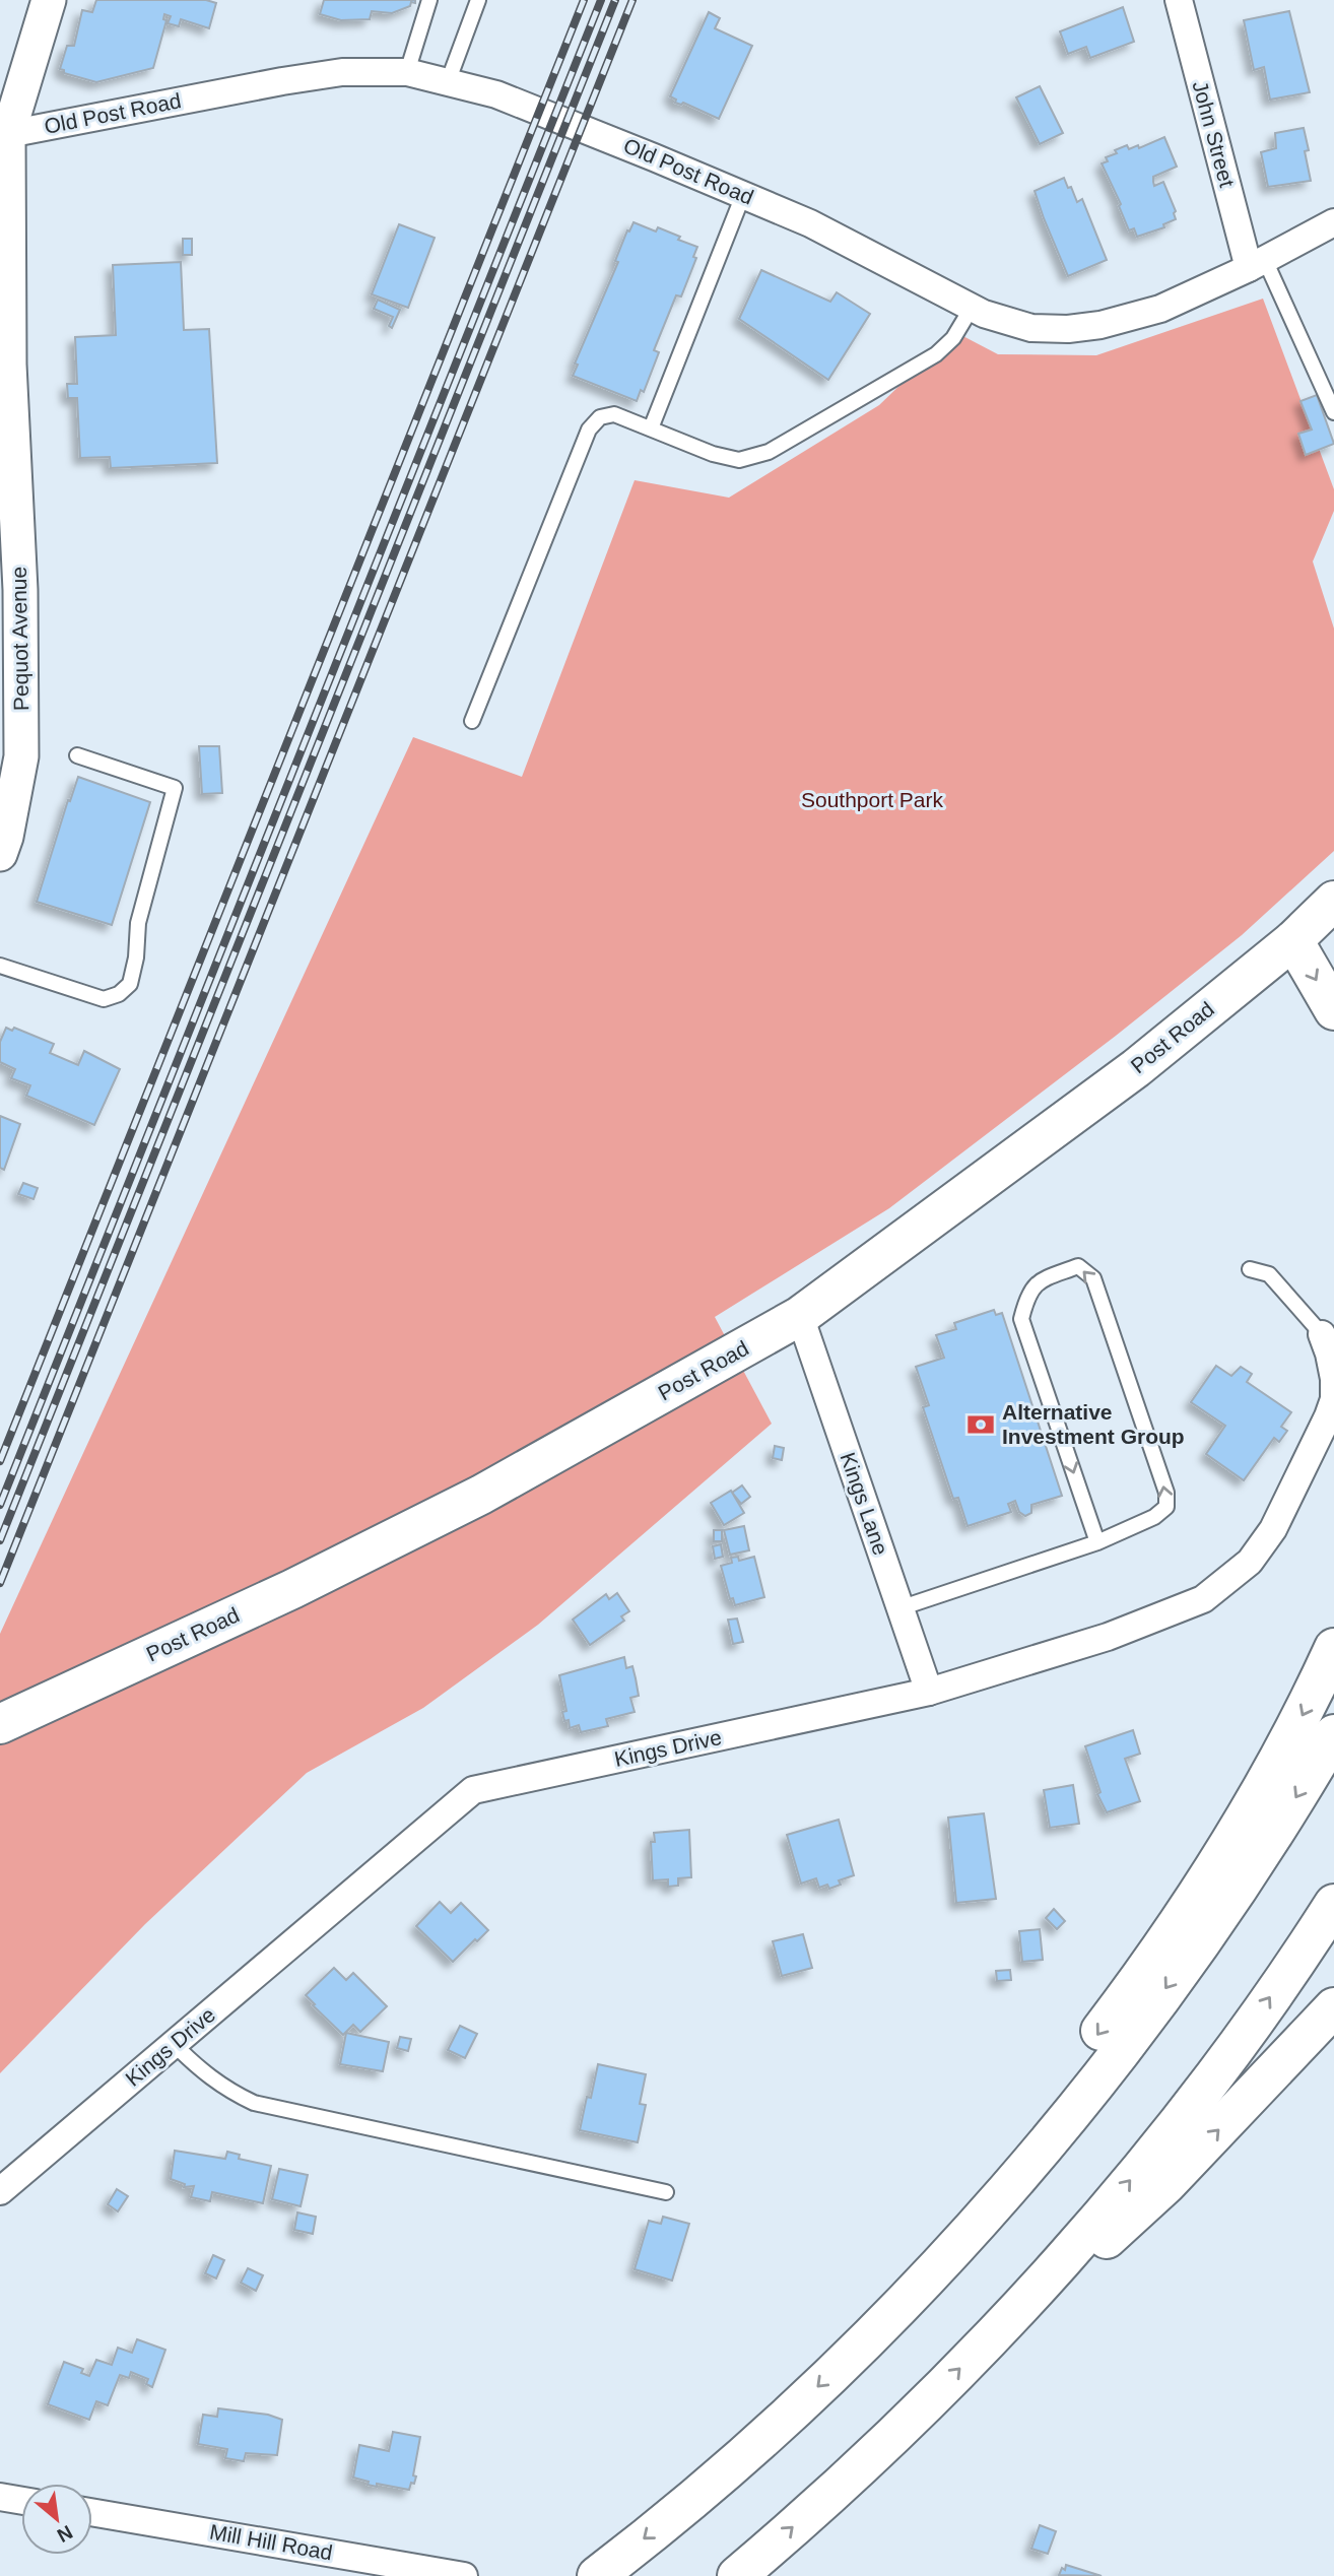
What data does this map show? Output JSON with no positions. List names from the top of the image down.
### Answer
{
  "streets": {
    "main road": ["Post Road"],
    "street": [
      "Old Post Road",
      "John Street",
      "Pequot Avenue",
      "Kings Lane",
      "Kings Drive",
      "Mill Hill Road"
    ]
  },
  "crossings": [
    ["Old Post Road", "John Street"],
    ["Old Post Road", "Pequot Avenue"],
    ["Post Road", "Kings Lane"],
    ["Kings Lane", "Kings Drive"]
  ],
  "parks": ["Southport Park"],
  "places": {
    "bank": ["Alternative Investment Group"]
  },
  "north": "bottom right"
}
